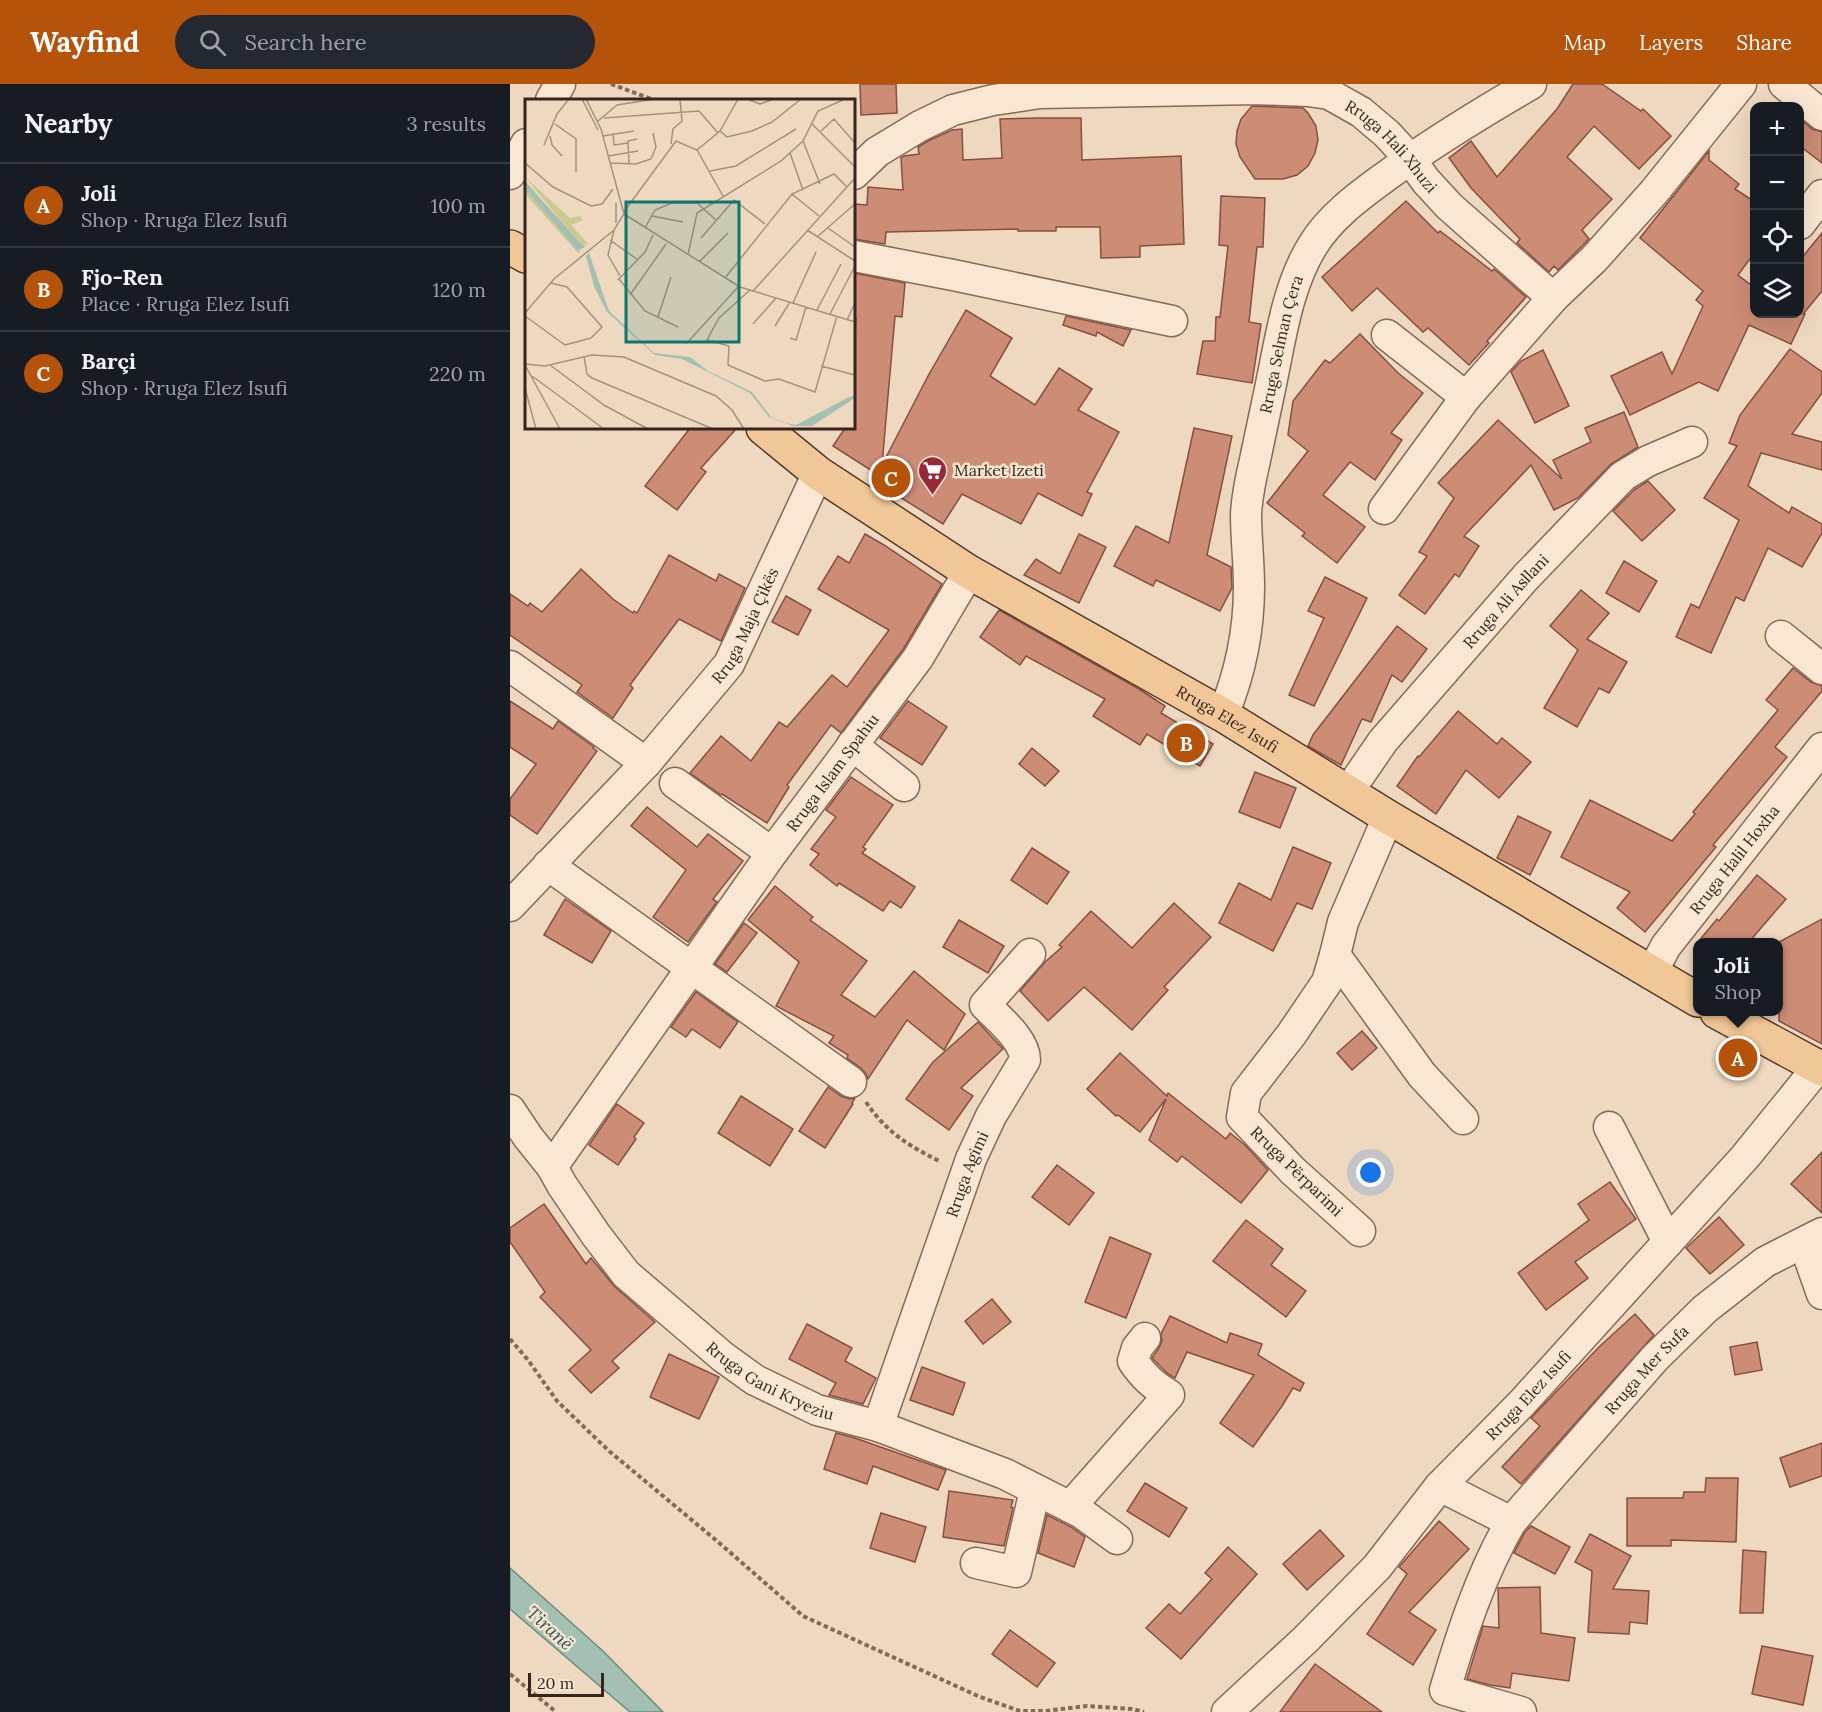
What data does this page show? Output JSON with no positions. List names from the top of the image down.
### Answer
{
  "streets": {
    "main road": ["Rruga Elez Isufi"],
    "street": [
      "Rruga Hali Xhuzi",
      "Rruga Selman Çera",
      "Rruga Ali Asllani",
      "Rruga Maja Çikës",
      "Rruga Islam Spahiu",
      "Rruga Halil Hoxha",
      "Rruga Përparimi",
      "Rruga Agimi",
      "Rruga Mer Sufa",
      "Rruga Gani Kryeziu"
    ]
  },
  "crossings": [
    ["Rruga Hali Xhuzi", "Rruga Selman Çera"],
    ["Rruga Selman Çera", "Rruga Elez Isufi"],
    ["Rruga Ali Asllani", "Rruga Elez Isufi"],
    ["Rruga Maja Çikës", "Rruga Elez Isufi"],
    ["Rruga Elez Isufi", "Rruga Islam Spahiu"],
    ["Rruga Elez Isufi", "Rruga Halil Hoxha"],
    ["Rruga Elez Isufi", "Rruga Përparimi"],
    ["Rruga Islam Spahiu", "Rruga Gani Kryeziu"],
    ["Rruga Agimi", "Rruga Gani Kryeziu"]
  ],
  "water": ["Tiranë"],
  "places": {
    "supermarket": ["Market Izeti"]
  },
  "scale_bar": "20 m",
  "page": {
    "header": "Wayfind",
    "search": "Search here",
    "nav": ["Map", "Layers", "Share"],
    "heading": ["Nearby", "3 results"],
    "map_buttons": ["+", "−"],
    "list": [
      {
        "mark": "A",
        "name": "Joli",
        "note": "Shop · Rruga Elez Isufi",
        "value": "100 m"
      },
      {
        "mark": "B",
        "name": "Fjo-Ren",
        "note": "Place · Rruga Elez Isufi",
        "value": "120 m"
      },
      {
        "mark": "C",
        "name": "Barçi",
        "note": "Shop · Rruga Elez Isufi",
        "value": "220 m"
      }
    ],
    "pins": ["C", "B", "A"],
    "popup": ["Joli", "Shop"],
    "scale": "20 m"
  }
}
